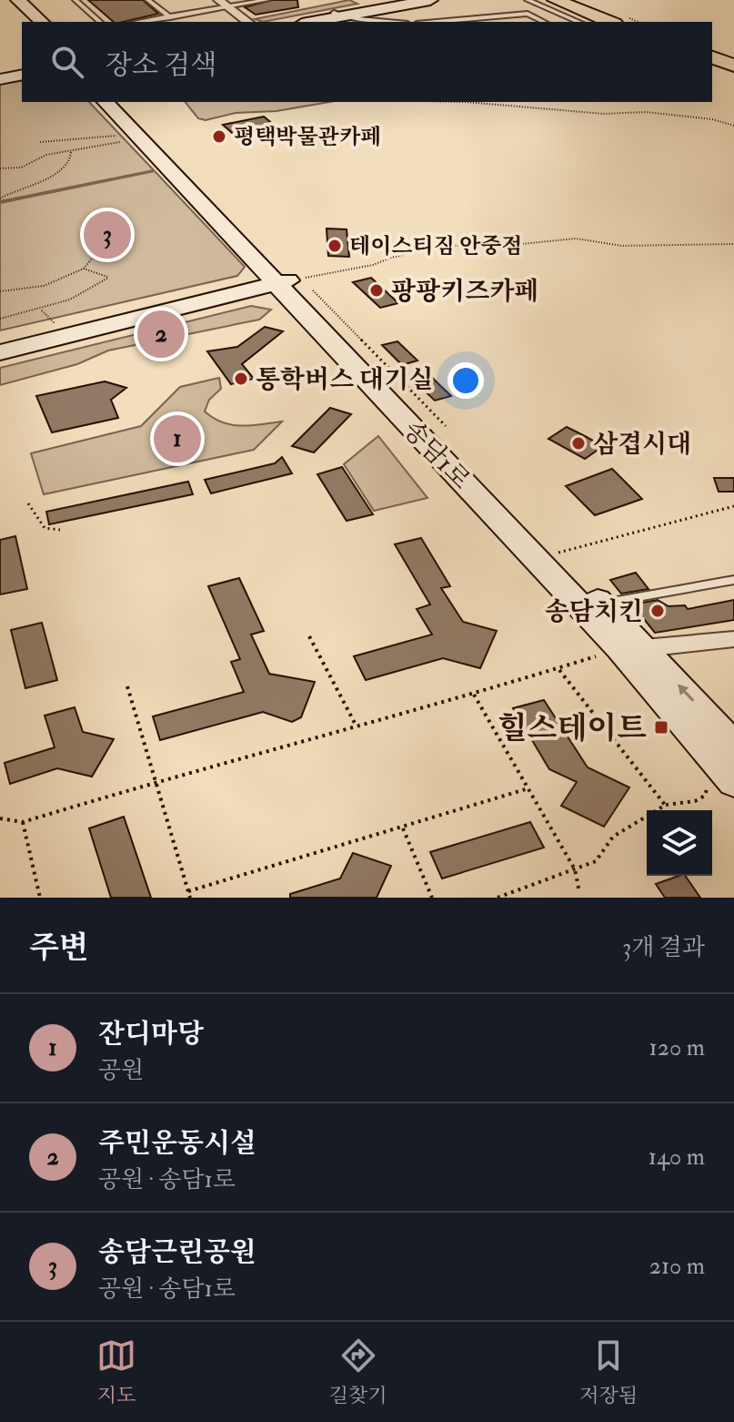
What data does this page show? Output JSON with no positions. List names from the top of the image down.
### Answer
{
  "streets": {
    "main road": ["송담1로"]
  },
  "places": {
    "other": [
      "평택박물관카페",
      "테이스티짐 안중점",
      "팡팡키즈카페",
      "통학버스 대기실",
      "삼겹시대",
      "송담치킨"
    ],
    "transit": ["힐스테이트"]
  },
  "page": {
    "search": "장소 검색",
    "pins": ["3", "2", "1"],
    "heading": ["주변", "3개 결과"],
    "list": [
      {
        "mark": "1",
        "name": "잔디마당",
        "note": "공원",
        "value": "120 m"
      },
      {
        "mark": "2",
        "name": "주민운동시설",
        "note": "공원 · 송담1로",
        "value": "140 m"
      },
      {
        "mark": "3",
        "name": "송담근린공원",
        "note": "공원 · 송담1로",
        "value": "210 m"
      }
    ],
    "nav": ["지도", "길찾기", "저장됨"]
  }
}
